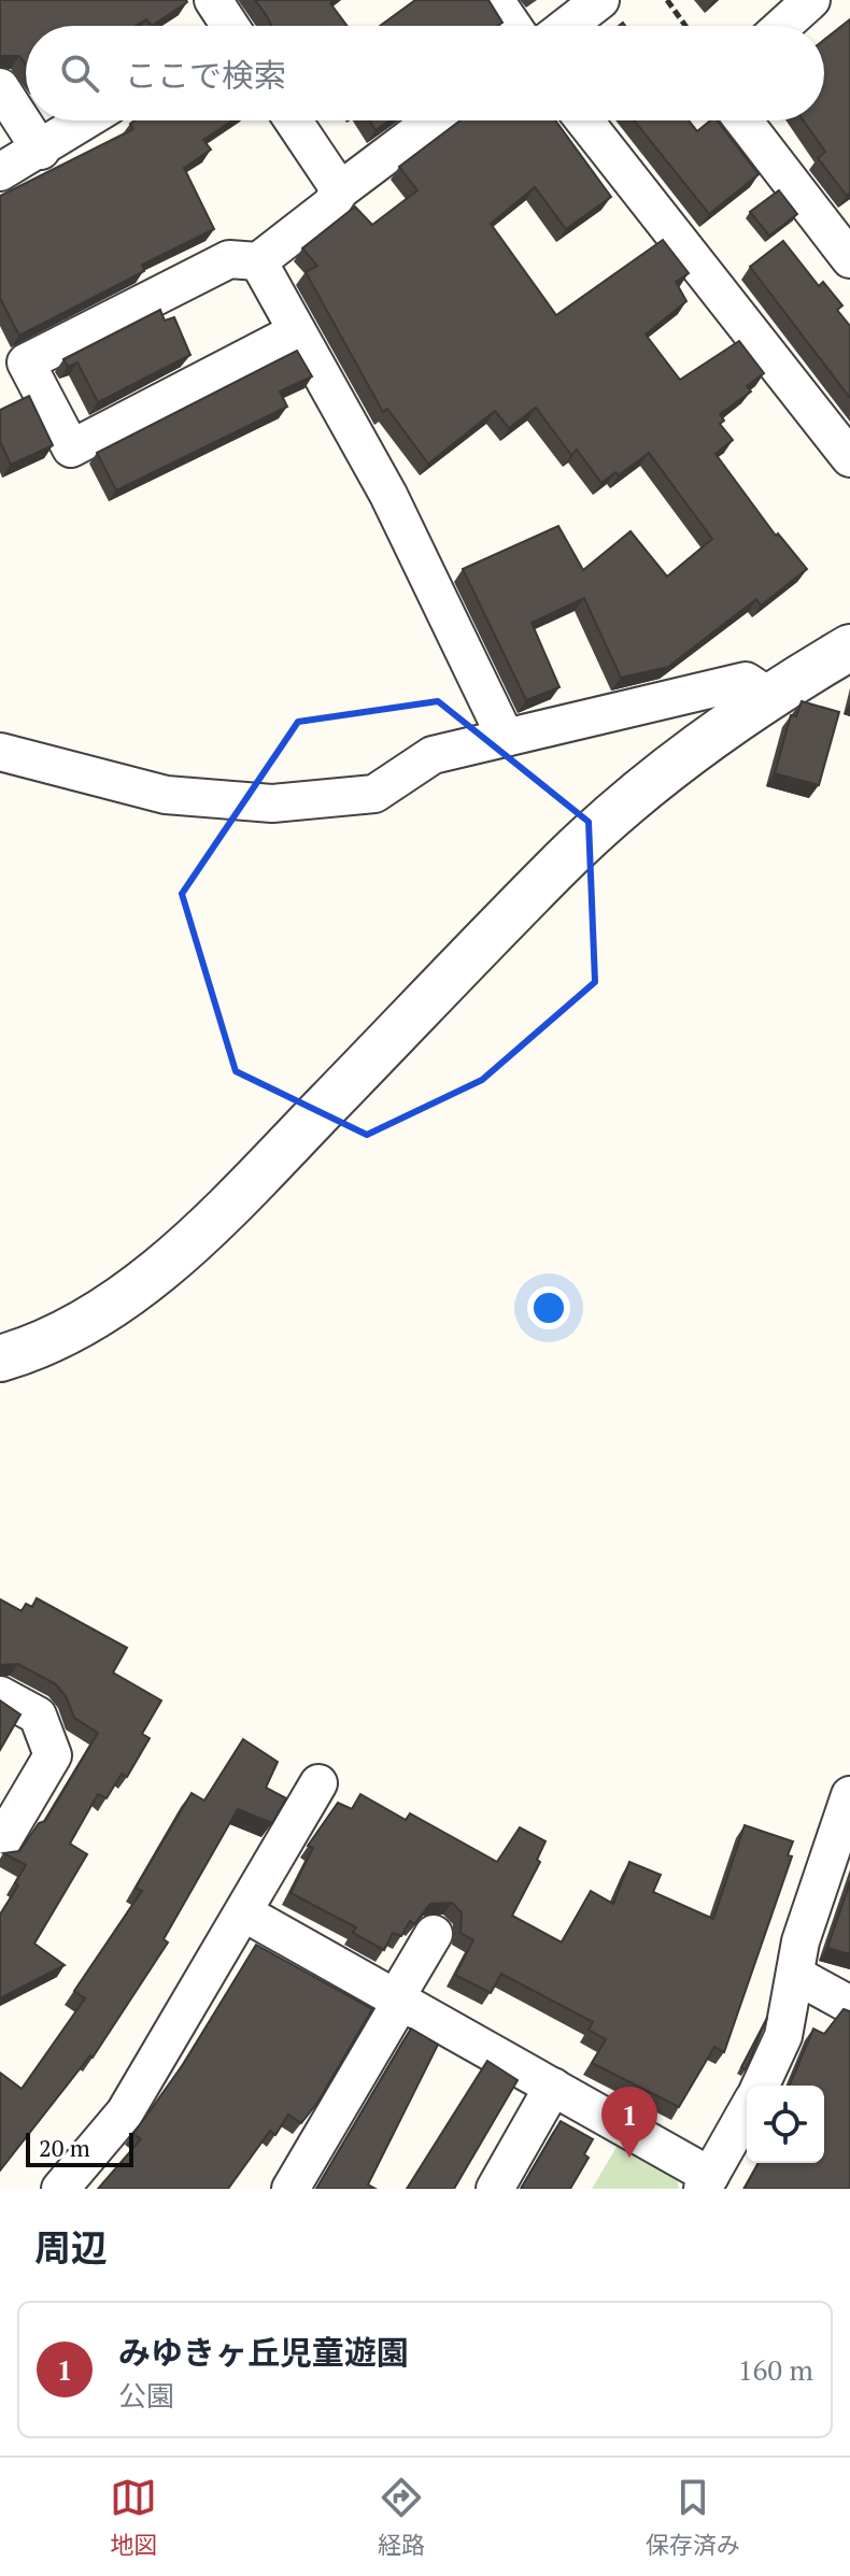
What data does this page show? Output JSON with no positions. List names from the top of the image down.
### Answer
{
  "scale_bar": "20 m",
  "page": {
    "search": "ここで検索",
    "pins": "1",
    "scale": "20 m",
    "heading": "周辺",
    "list": [
      {
        "mark": "1",
        "name": "みゆきヶ丘児童遊園",
        "note": "公園",
        "value": "160 m"
      }
    ],
    "nav": ["地図", "経路", "保存済み"]
  }
}
